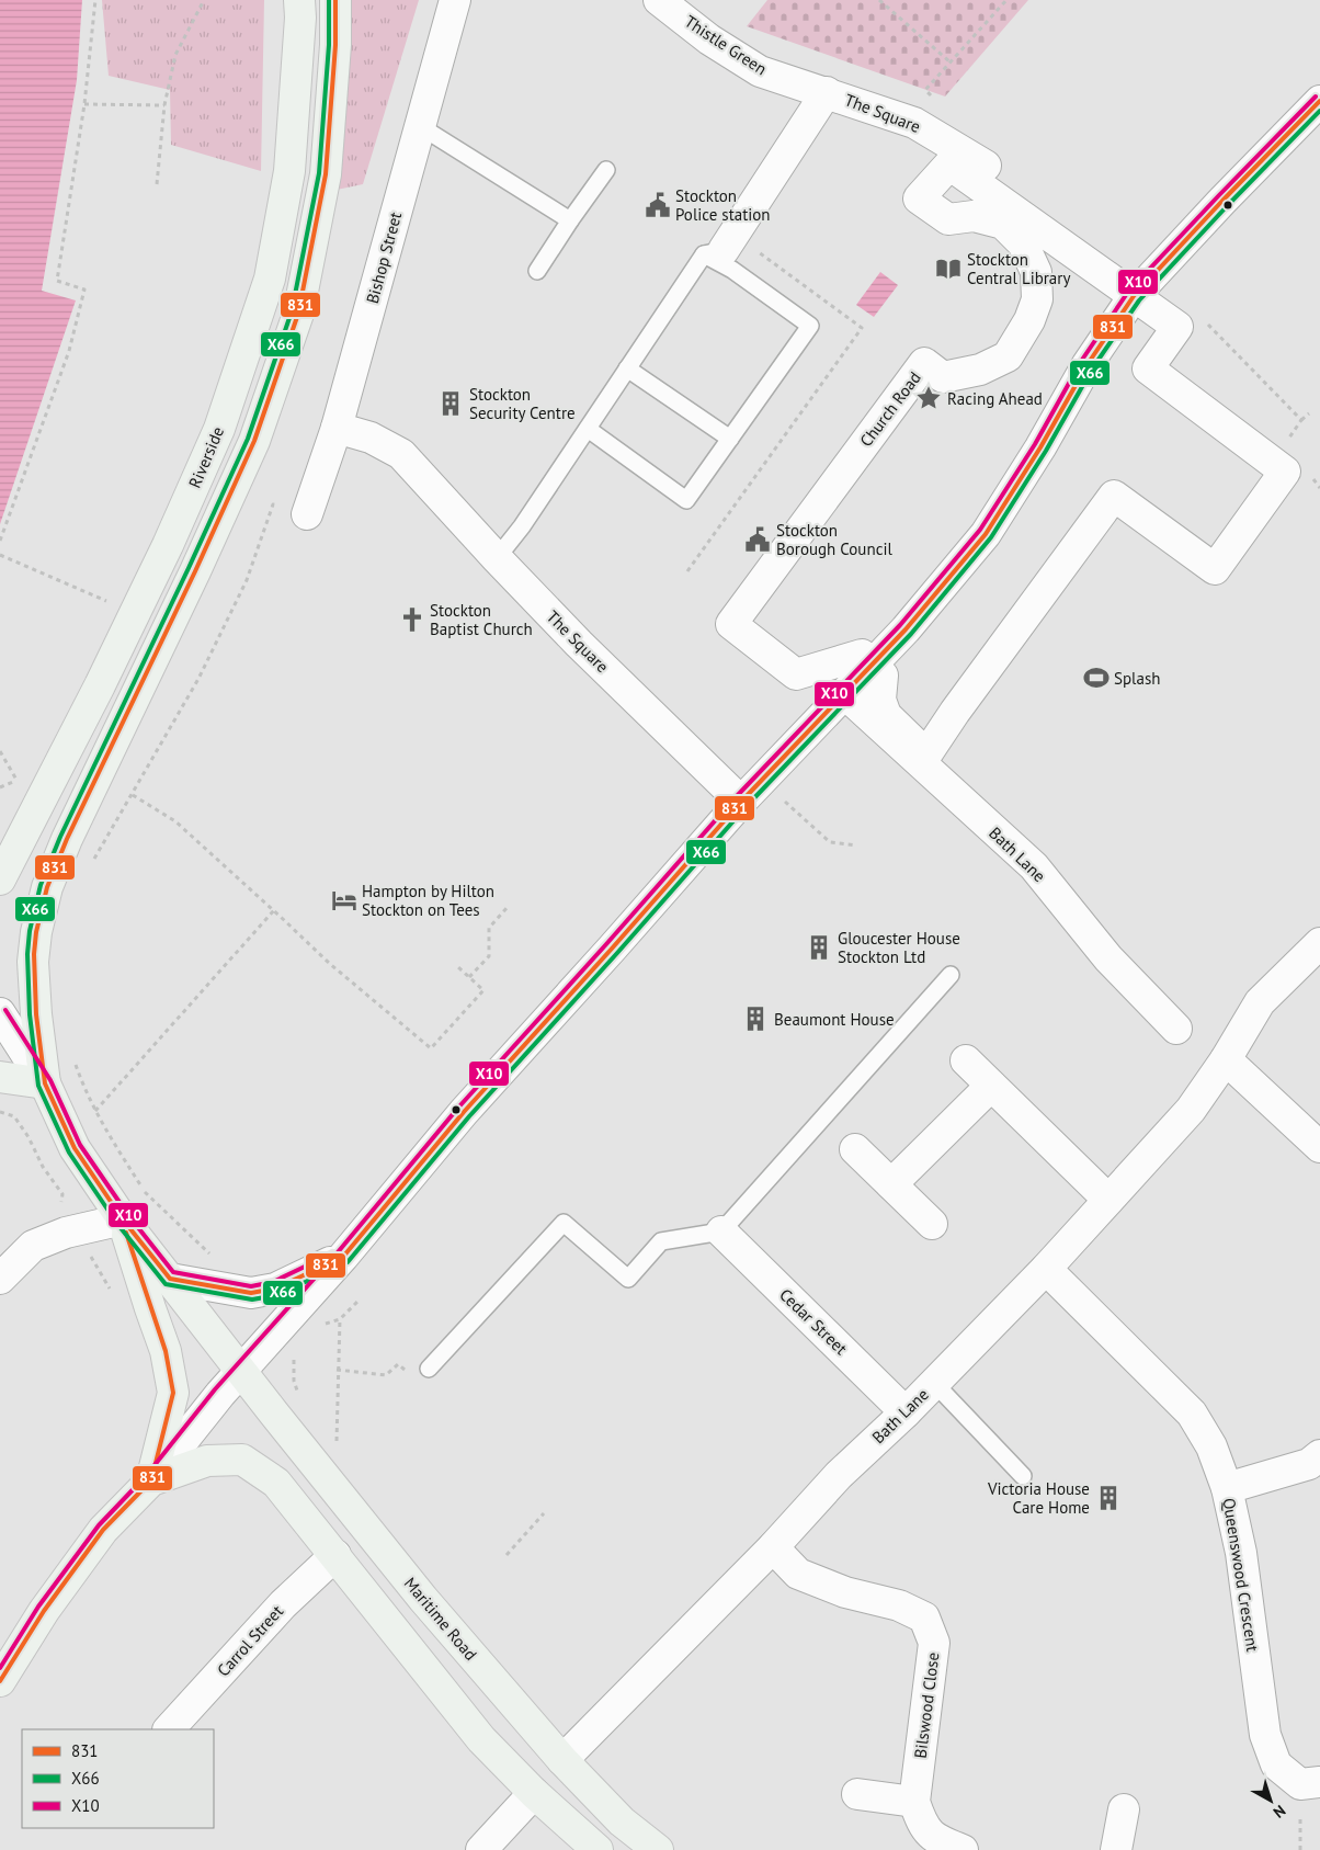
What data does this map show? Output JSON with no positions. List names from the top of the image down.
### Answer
{
  "streets": {
    "main road": ["Riverside", "Maritime Road"],
    "street": [
      "Thistle Green",
      "The Square",
      "Bishop Street",
      "Church Road",
      "Bath Lane",
      "Cedar Street",
      "Queenswood Crescent",
      "Carrol Street",
      "Bilswood Close"
    ]
  },
  "crossings": [
    ["Thistle Green", "The Square"],
    ["The Square", "Bishop Street"],
    ["The Square", "Church Road"],
    ["Bath Lane", "Cedar Street"],
    ["Bath Lane", "Queenswood Crescent"],
    ["Bath Lane", "Maritime Road"],
    ["Bath Lane", "Bilswood Close"]
  ],
  "places": {
    "public building": ["Stockton Police station", "Stockton Borough Council"],
    "library": ["Stockton Central Library"],
    "place": ["Racing Ahead"],
    "building": [
      "Stockton Security Centre",
      "Gloucester House Stockton Ltd",
      "Beaumont House",
      "Victoria House Care Home"
    ],
    "church": ["Stockton Baptist Church"],
    "sports": ["Splash"],
    "hotel": ["Hampton by Hilton Stockton on Tees"]
  },
  "lines": ["transit line 831", "transit line X66", "transit line X10"],
  "legend": ["831", "X66", "X10"],
  "north": "bottom right"
}
